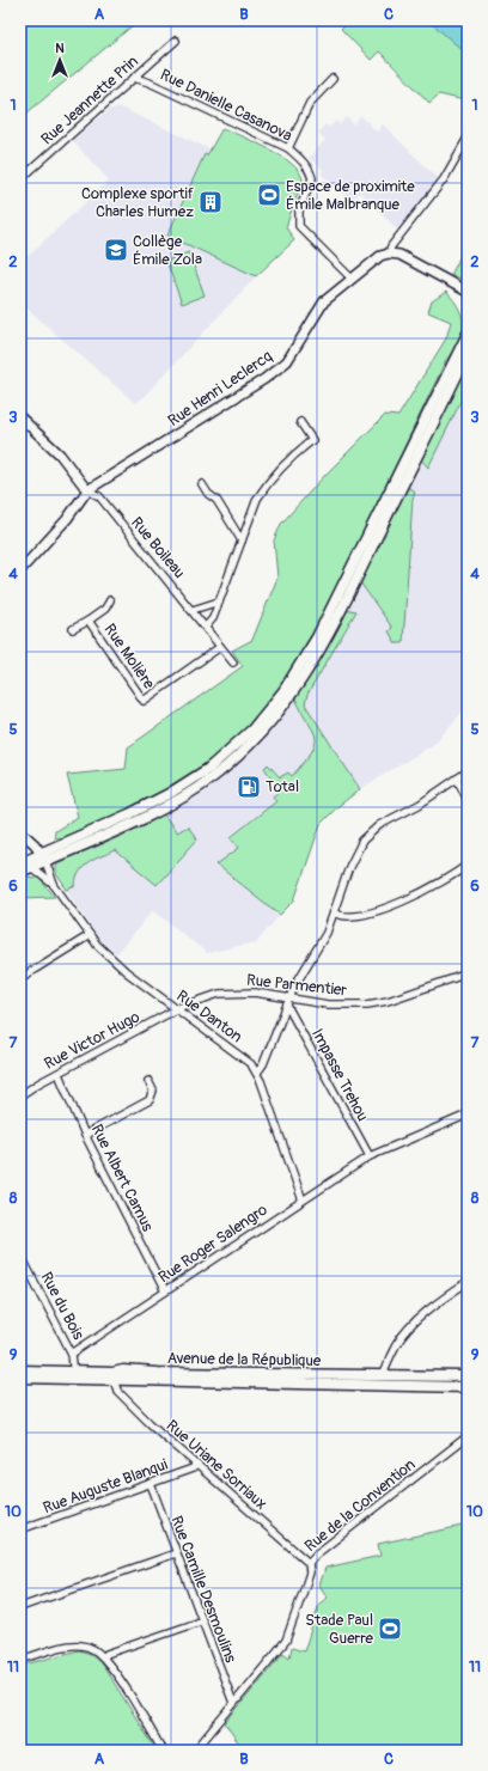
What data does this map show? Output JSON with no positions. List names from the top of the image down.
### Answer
{
  "streets": {
    "main road": ["Avenue de la République"],
    "street": [
      "Rue Jeannette Prin",
      "Rue Danielle Casanova",
      "Rue Henri Leclercq",
      "Rue Boileau",
      "Rue Molière",
      "Rue Parmentier",
      "Rue Danton",
      "Rue Victor Hugo",
      "Impasse Trehou",
      "Rue Albert Camus",
      "Rue Roger Salengro",
      "Rue du Bois",
      "Rue Uriane Sorriaux",
      "Rue Auguste Blanqui",
      "Rue de la Convention",
      "Rue Camille Desmoulins"
    ]
  },
  "crossings": [
    ["Rue Jeannette Prin", "Rue Danielle Casanova"],
    ["Rue Danielle Casanova", "Rue Henri Leclercq"],
    ["Rue Henri Leclercq", "Rue Boileau"],
    ["Rue Parmentier", "Rue Danton"],
    ["Rue Parmentier", "Rue Victor Hugo"],
    ["Rue Parmentier", "Impasse Trehou"],
    ["Rue Danton", "Rue Victor Hugo"],
    ["Rue Danton", "Rue Roger Salengro"],
    ["Rue Victor Hugo", "Rue Albert Camus"],
    ["Impasse Trehou", "Rue Roger Salengro"],
    ["Rue Albert Camus", "Rue Roger Salengro"],
    ["Rue Roger Salengro", "Rue du Bois"],
    ["Rue du Bois", "Avenue de la République"],
    ["Avenue de la République", "Rue Uriane Sorriaux"],
    ["Rue Uriane Sorriaux", "Rue Auguste Blanqui"],
    ["Rue Uriane Sorriaux", "Rue de la Convention"],
    ["Rue Auguste Blanqui", "Rue Camille Desmoulins"],
    ["Rue de la Convention", "Rue Camille Desmoulins"]
  ],
  "places": {
    "sports": ["Espace de proximite Émile Malbranque", "Stade Paul Guerre"],
    "building": ["Complexe sportif Charles Humez"],
    "school or university": ["Collège Émile Zola"],
    "fuel station": ["Total"]
  },
  "north": "top",
  "grid": {
    "columns": ["A", "B", "C"],
    "rows": [
      "1",
      "2",
      "3",
      "4",
      "5",
      "6",
      "7",
      "8",
      "9",
      "10",
      "11"
    ]
  }
}
